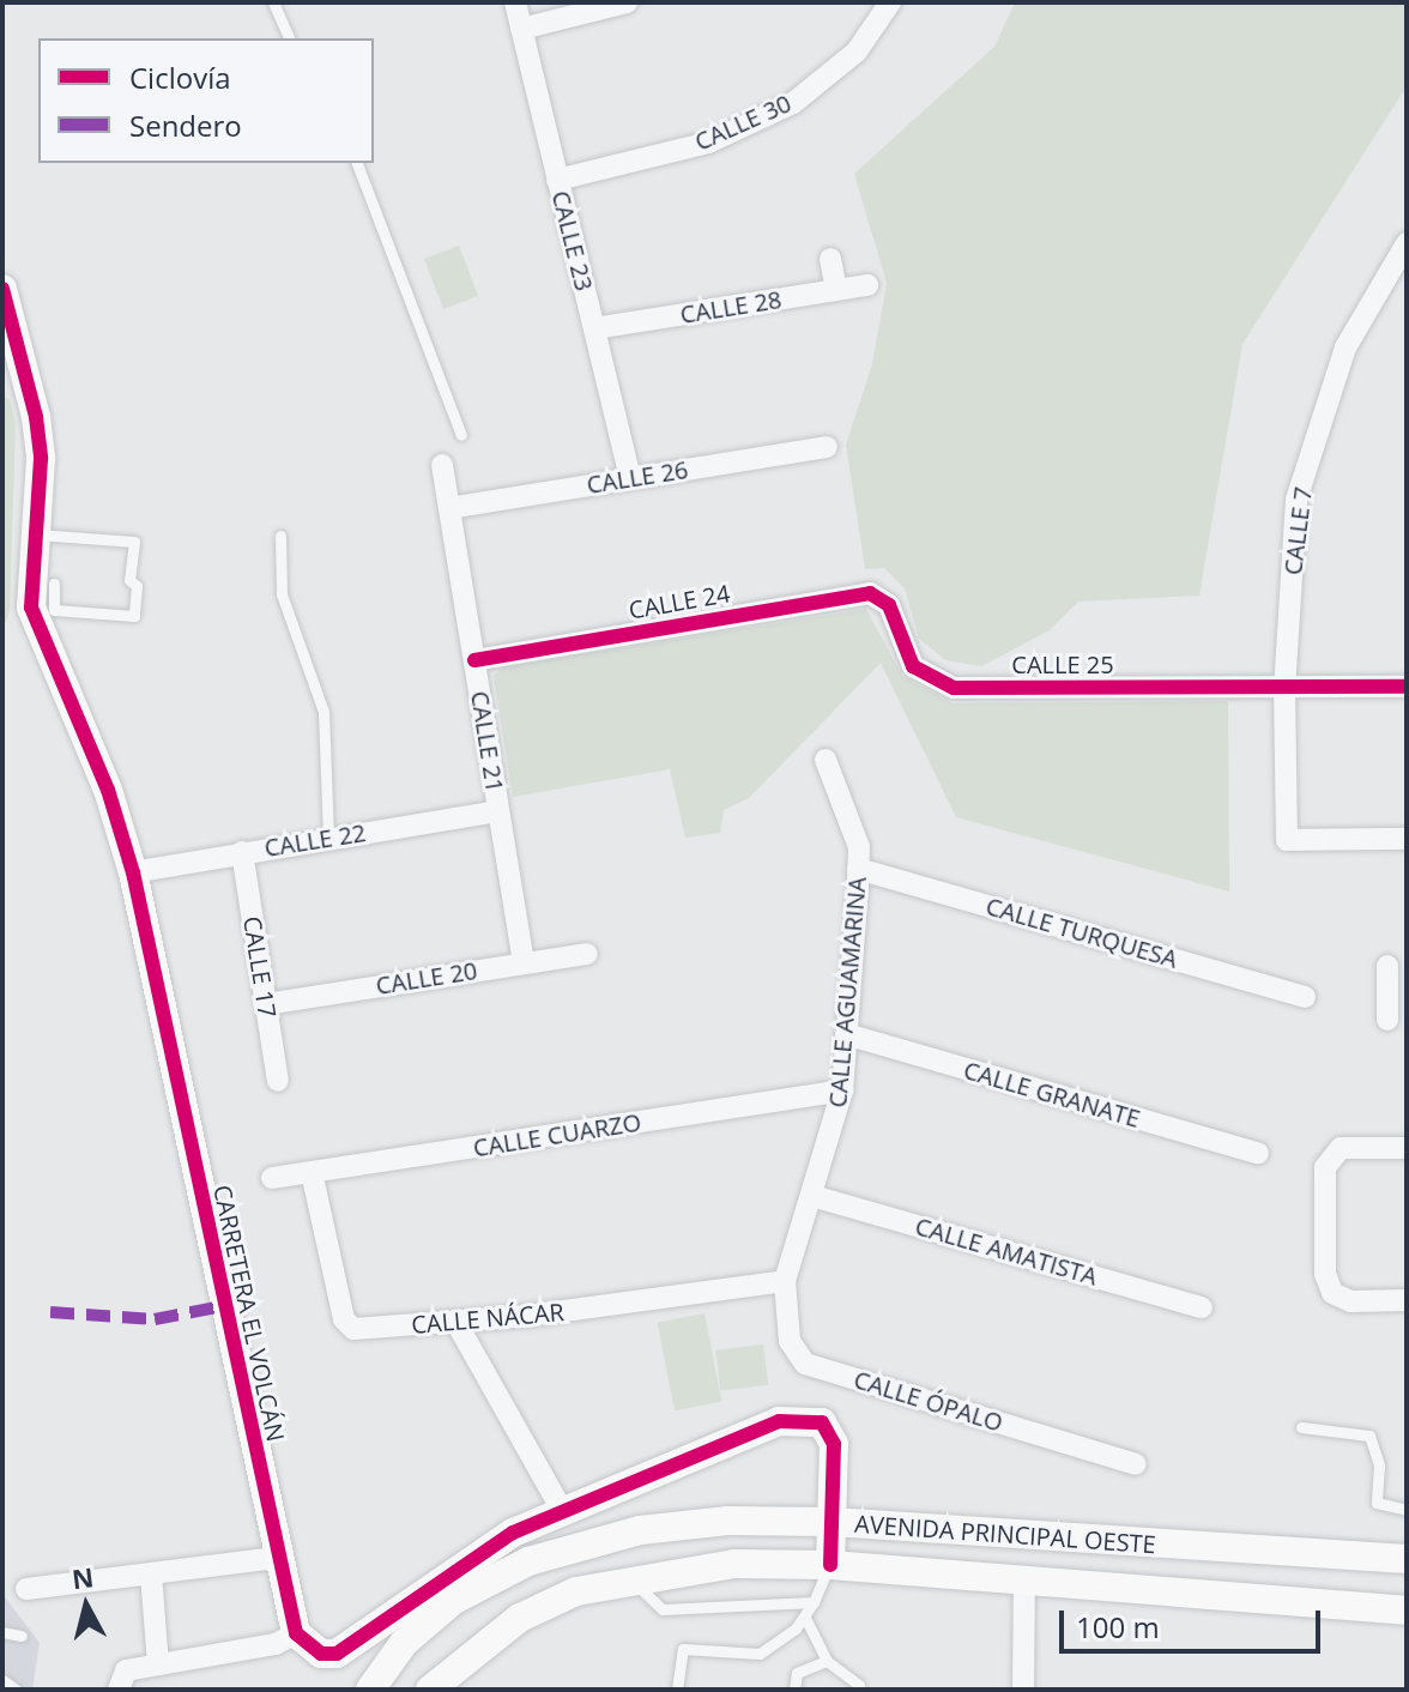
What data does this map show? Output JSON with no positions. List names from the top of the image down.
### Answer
{
  "streets": {
    "main road": ["CARRETERA EL VOLCÁN", "AVENIDA PRINCIPAL OESTE"],
    "street": [
      "CALLE 30",
      "CALLE 23",
      "CALLE 28",
      "CALLE 26",
      "CALLE 7",
      "CALLE 24",
      "CALLE 25",
      "CALLE 21",
      "CALLE 22",
      "CALLE TURQUESA",
      "CALLE 17",
      "CALLE 20",
      "CALLE AGUAMARINA",
      "CALLE GRANATE",
      "CALLE CUARZO",
      "CALLE AMATISTA",
      "CALLE NÁCAR",
      "CALLE ÓPALO"
    ]
  },
  "crossings": [
    ["CALLE 30", "CALLE 23"],
    ["CALLE 23", "CALLE 28"],
    ["CALLE 23", "CALLE 26"],
    ["CALLE 26", "CALLE 21"],
    ["CALLE 7", "CALLE 25"],
    ["CALLE 24", "CALLE 25"],
    ["CALLE 24", "CALLE 21"],
    ["CALLE 21", "CALLE 22"],
    ["CALLE 21", "CALLE 20"],
    ["CALLE 22", "CALLE 17"],
    ["CALLE 22", "CARRETERA EL VOLCÁN"],
    ["CALLE TURQUESA", "CALLE AGUAMARINA"],
    ["CALLE 17", "CALLE 20"],
    ["CALLE AGUAMARINA", "CALLE GRANATE"],
    ["CALLE AGUAMARINA", "CALLE CUARZO"],
    ["CALLE AGUAMARINA", "CALLE AMATISTA"],
    ["CALLE AGUAMARINA", "CALLE NÁCAR"],
    ["CALLE AGUAMARINA", "CALLE ÓPALO"],
    ["CALLE CUARZO", "CALLE NÁCAR"],
    ["CALLE NÁCAR", "CALLE ÓPALO"]
  ],
  "legend": ["Ciclovía", "Sendero"],
  "scale_bar": "100 m",
  "north": "top"
}
